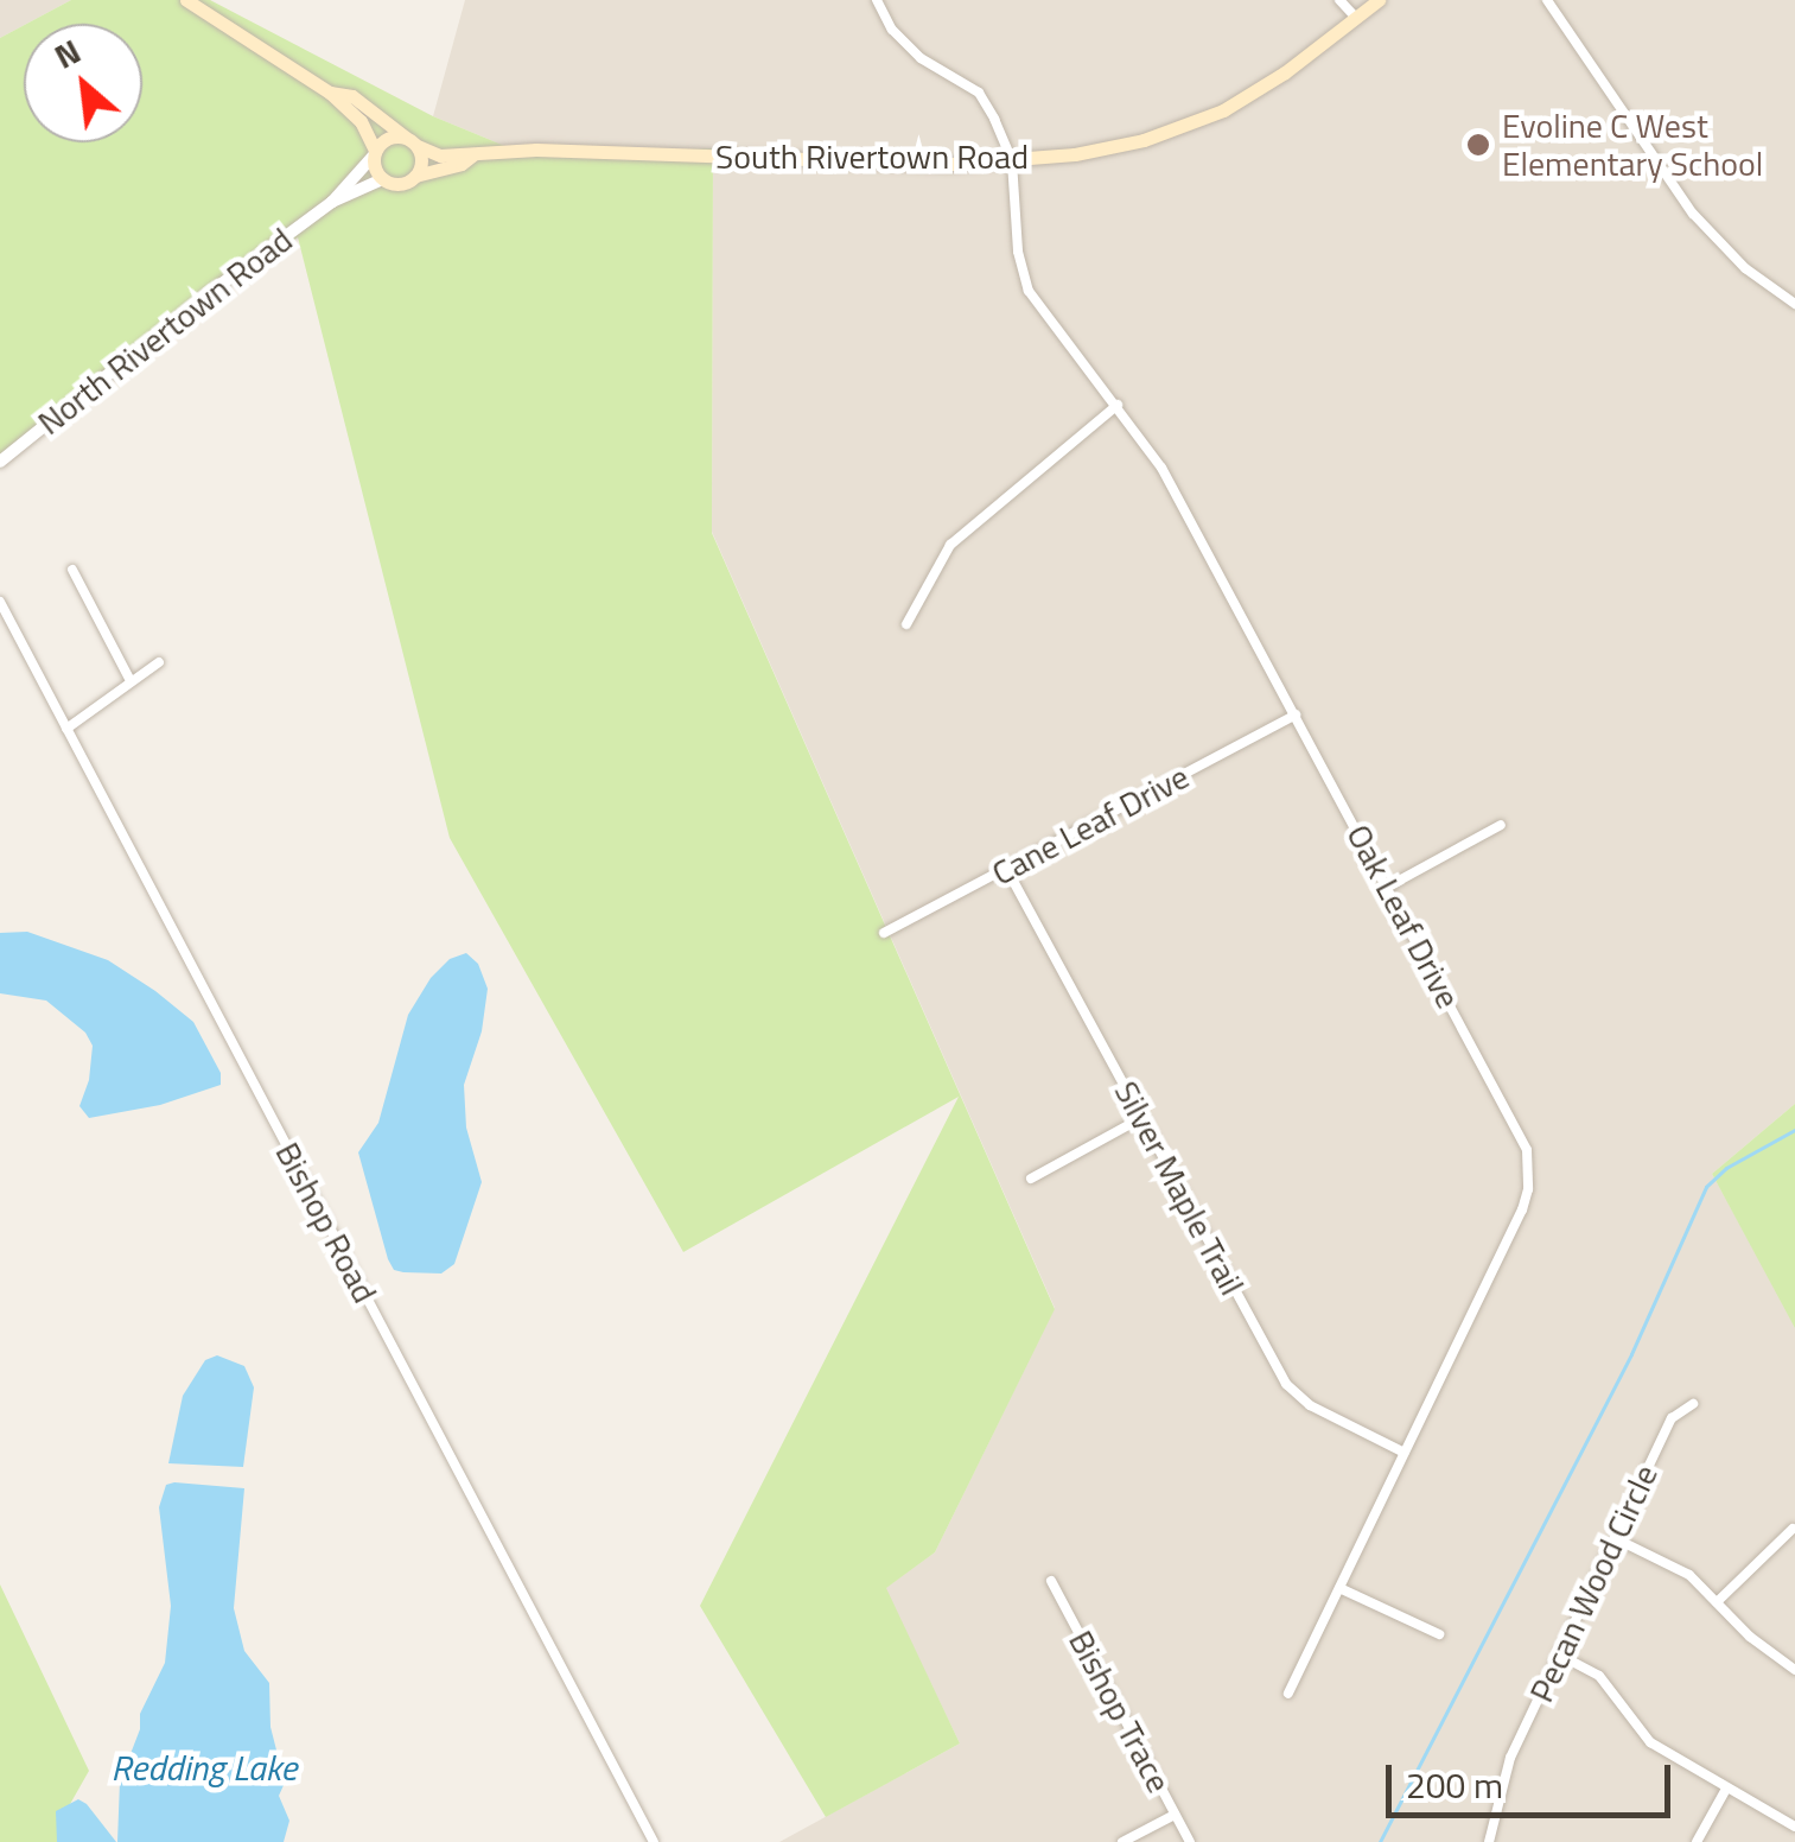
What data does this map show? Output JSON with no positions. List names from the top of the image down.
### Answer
{
  "streets": {
    "main road": ["South Rivertown Road"],
    "street": [
      "North Rivertown Road",
      "Cane Leaf Drive",
      "Oak Leaf Drive",
      "Silver Maple Trail",
      "Bishop Road",
      "Pecan Wood Circle",
      "Bishop Trace"
    ]
  },
  "crossings": [
    ["South Rivertown Road", "Oak Leaf Drive"],
    ["Cane Leaf Drive", "Oak Leaf Drive"],
    ["Cane Leaf Drive", "Silver Maple Trail"],
    ["Oak Leaf Drive", "Silver Maple Trail"]
  ],
  "water": ["Redding Lake"],
  "places": ["Evoline C West Elementary School"],
  "scale_bar": "200 m",
  "north": "top left"
}
